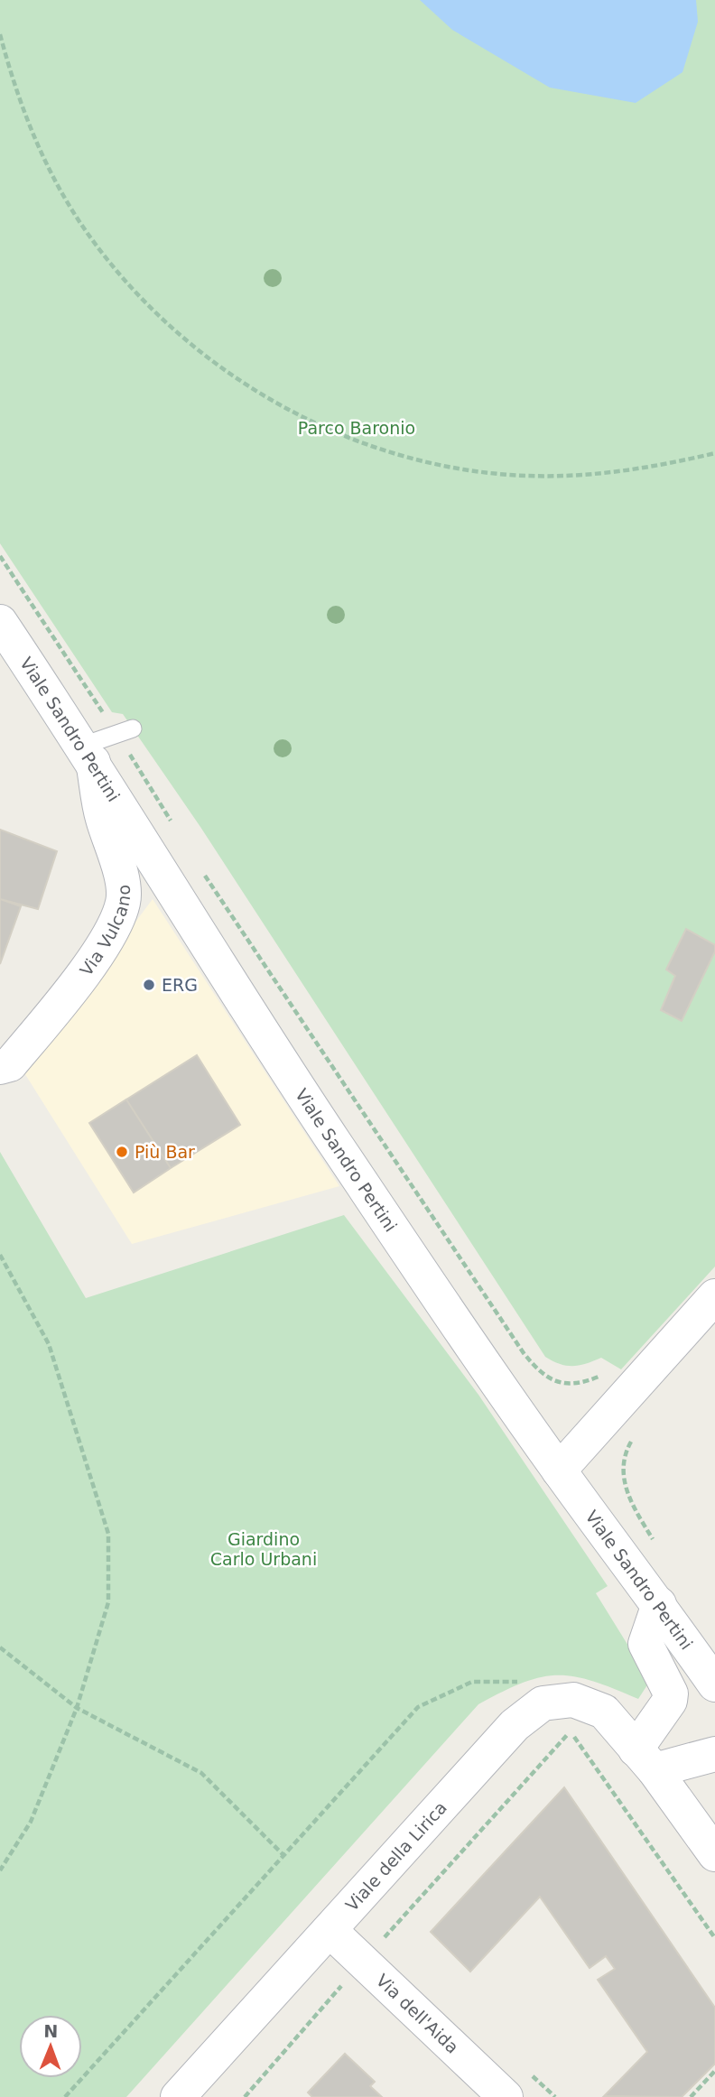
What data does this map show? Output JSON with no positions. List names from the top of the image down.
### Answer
{
  "streets": {
    "street": [
      "Viale Sandro Pertini",
      "Via Vulcano",
      "Viale della Lirica",
      "Via dell'Aida"
    ]
  },
  "crossings": [
    ["Viale Sandro Pertini", "Via Vulcano"],
    ["Viale della Lirica", "Via dell'Aida"]
  ],
  "parks": ["Parco Baronio", "Giardino Carlo Urbani"],
  "places": ["ERG", "Più Bar"],
  "north": "top"
}
